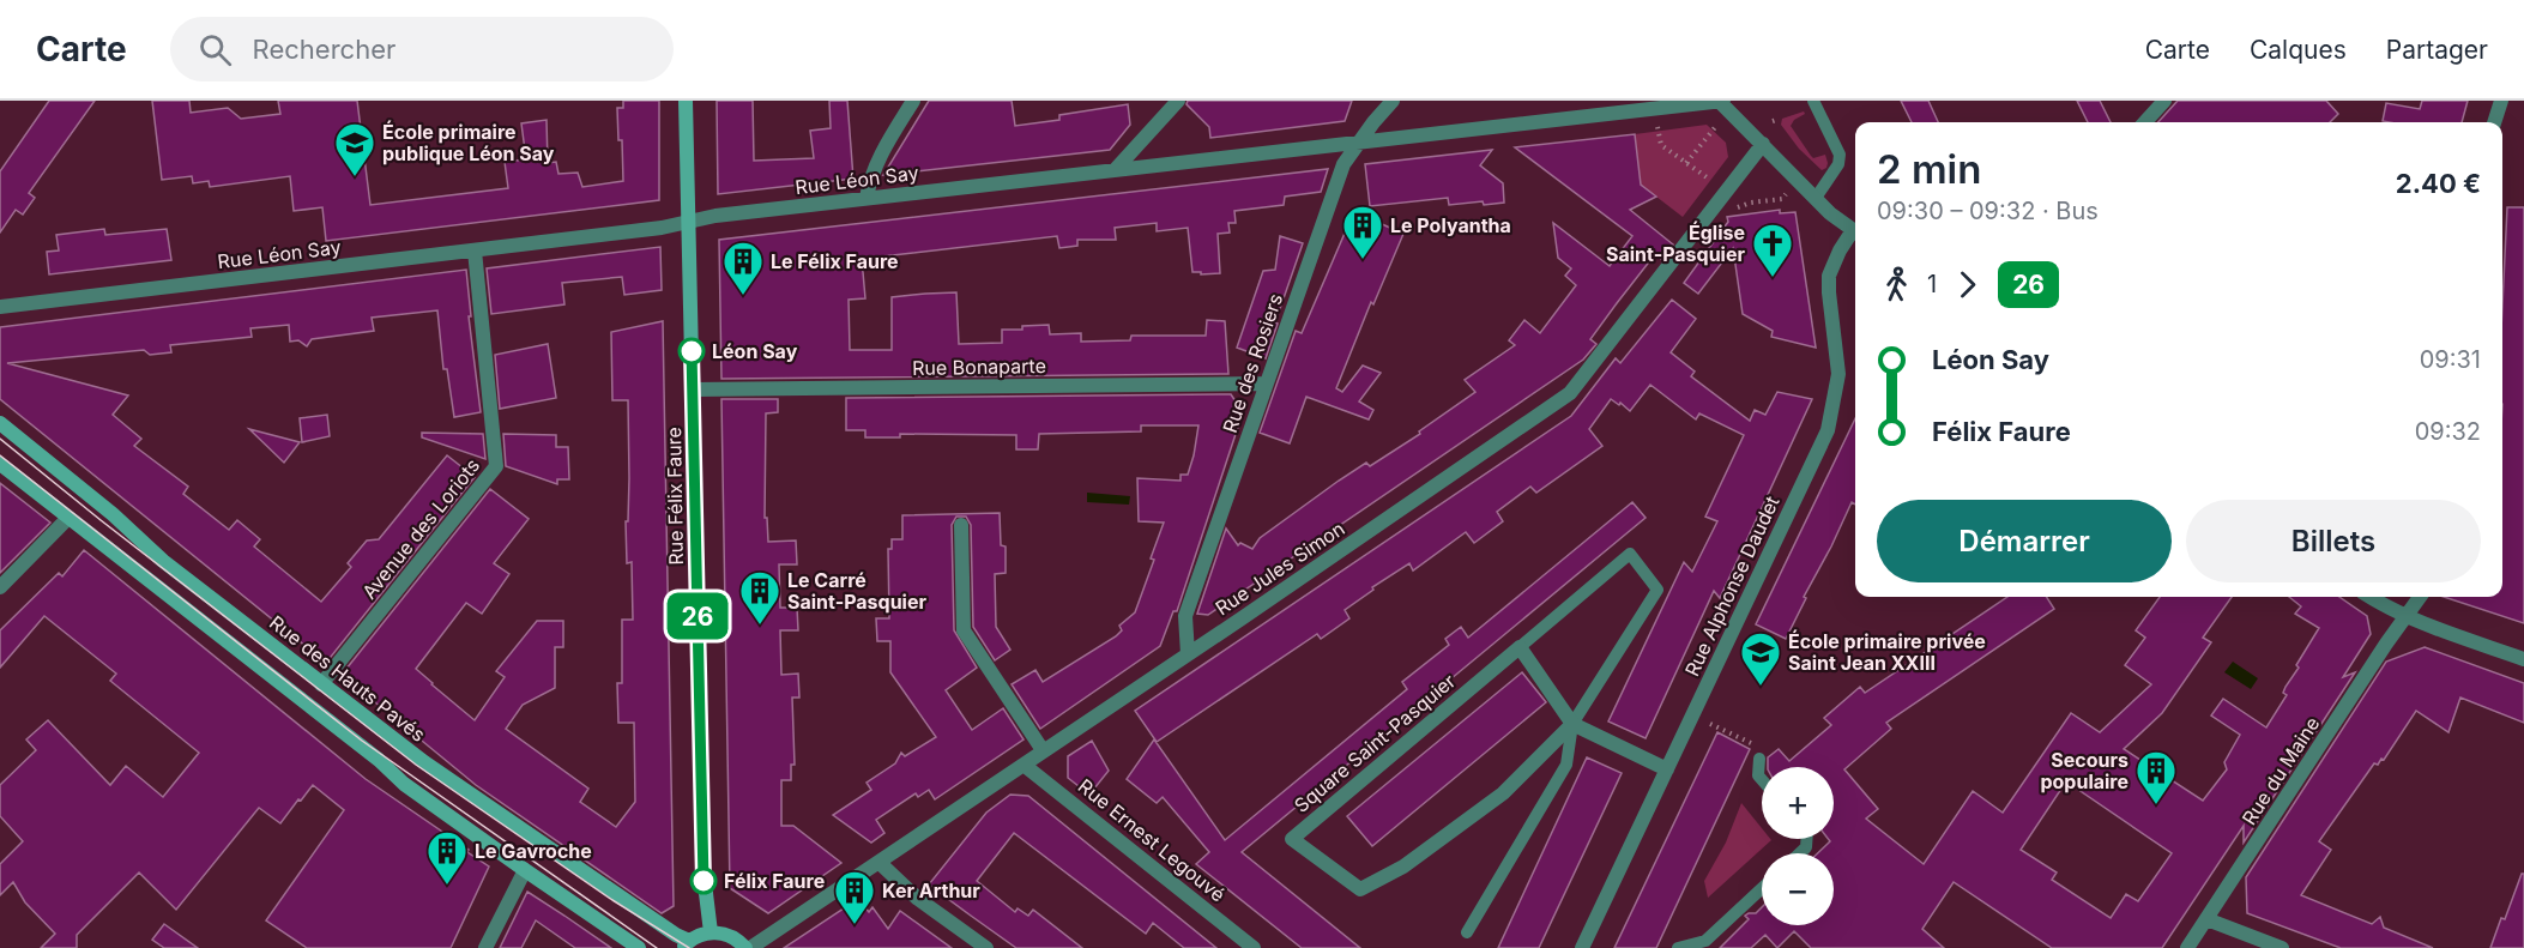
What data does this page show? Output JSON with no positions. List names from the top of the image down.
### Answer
{
  "streets": {
    "street": [
      "Rue Léon Say",
      "Rue des Rosiers",
      "Rue Bonaparte",
      "Rue Félix Faure",
      "Avenue des Loriots",
      "Rue Jules Simon",
      "Rue Alphonse Daudet",
      "Rue des Hauts Pavés",
      "Square Saint-Pasquier",
      "Rue du Maine",
      "Rue Ernest Legouvé"
    ]
  },
  "crossings": [
    ["Rue Léon Say", "Rue des Rosiers"],
    ["Rue Léon Say", "Rue Félix Faure"],
    ["Rue Léon Say", "Avenue des Loriots"],
    ["Rue des Rosiers", "Rue Bonaparte"],
    ["Rue des Rosiers", "Rue Jules Simon"],
    ["Rue Bonaparte", "Rue Félix Faure"],
    ["Avenue des Loriots", "Rue des Hauts Pavés"],
    ["Rue Jules Simon", "Rue Ernest Legouvé"]
  ],
  "places": {
    "school or university": ["École primaire publique Léon Say", "École primaire privée Saint Jean XXIII"],
    "building": [
      "Le Polyantha",
      "Le Félix Faure",
      "Le Carré Saint-Pasquier",
      "Secours populaire",
      "Le Gavroche",
      "Ker Arthur"
    ],
    "church": ["Église Saint-Pasquier"],
    "other": ["Léon Say", "Félix Faure"]
  },
  "lines": ["bus line 26"],
  "page": {
    "header": "Carte",
    "search": "Rechercher",
    "nav": ["Carte", "Calques", "Partager"],
    "on_map": "26",
    "heading": ["2 min", "09:30 – 09:32 · Bus", "2.40 €"],
    "legs": ["1", "26"],
    "list": [
      {
        "name": "Léon Say",
        "value": "09:31"
      },
      {
        "name": "Félix Faure",
        "value": "09:32"
      }
    ],
    "buttons": ["Démarrer", "Billets"],
    "map_buttons": ["+", "−"]
  }
}
